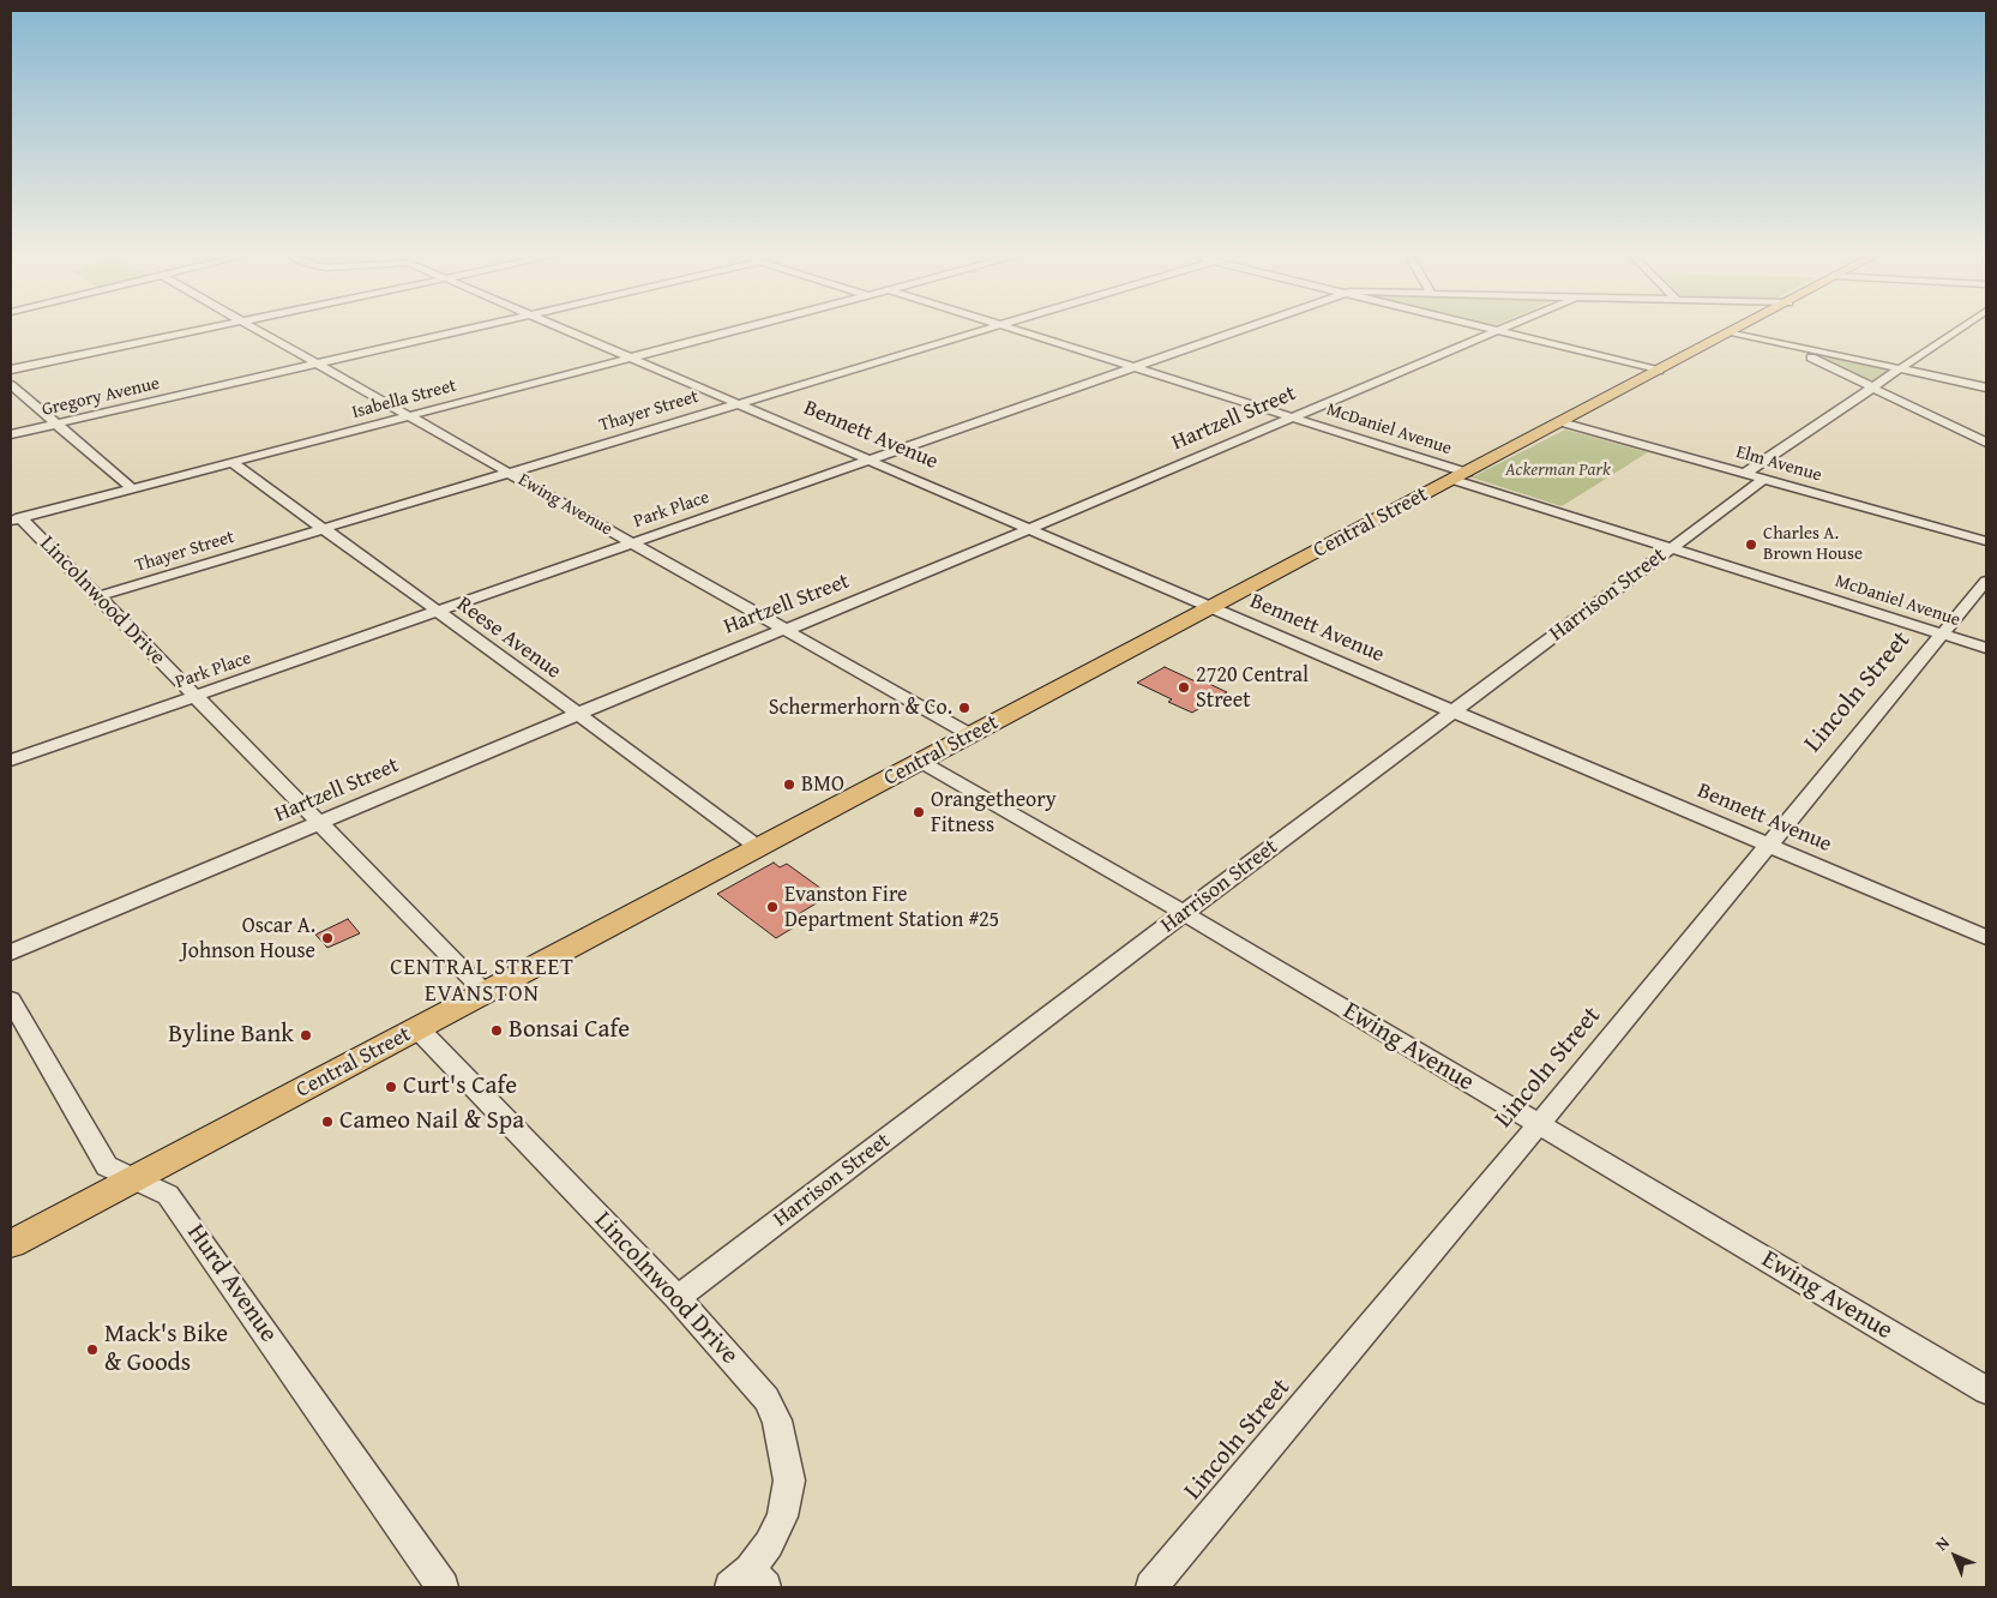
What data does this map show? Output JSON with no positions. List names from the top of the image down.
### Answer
{
  "streets": {
    "main road": ["Central Street"],
    "street": [
      "Gregory Avenue",
      "Isabella Street",
      "Thayer Street",
      "Hartzell Street",
      "McDaniel Avenue",
      "Bennett Avenue",
      "Elm Avenue",
      "Ewing Avenue",
      "Park Place",
      "Harrison Street",
      "Lincolnwood Drive",
      "Reese Avenue",
      "Lincoln Street",
      "Hurd Avenue"
    ]
  },
  "crossings": [
    ["Gregory Avenue", "Ewing Avenue"],
    ["Isabella Street", "Bennett Avenue"],
    ["Isabella Street", "Ewing Avenue"],
    ["Isabella Street", "Lincolnwood Drive"],
    ["Isabella Street", "Reese Avenue"],
    ["Thayer Street", "Bennett Avenue"],
    ["Thayer Street", "Ewing Avenue"],
    ["Thayer Street", "Lincolnwood Drive"],
    ["Thayer Street", "Reese Avenue"],
    ["Hartzell Street", "McDaniel Avenue"],
    ["Hartzell Street", "Bennett Avenue"],
    ["Hartzell Street", "Ewing Avenue"],
    ["Hartzell Street", "Lincolnwood Drive"],
    ["Hartzell Street", "Reese Avenue"],
    ["McDaniel Avenue", "Park Place"],
    ["McDaniel Avenue", "Central Street"],
    ["McDaniel Avenue", "Harrison Street"],
    ["McDaniel Avenue", "Lincoln Street"],
    ["Bennett Avenue", "Park Place"],
    ["Bennett Avenue", "Central Street"],
    ["Bennett Avenue", "Harrison Street"],
    ["Bennett Avenue", "Lincoln Street"],
    ["Elm Avenue", "Central Street"],
    ["Elm Avenue", "Harrison Street"],
    ["Ewing Avenue", "Park Place"],
    ["Ewing Avenue", "Central Street"],
    ["Ewing Avenue", "Harrison Street"],
    ["Ewing Avenue", "Lincoln Street"],
    ["Park Place", "Lincolnwood Drive"],
    ["Park Place", "Reese Avenue"],
    ["Central Street", "Lincolnwood Drive"],
    ["Central Street", "Reese Avenue"],
    ["Central Street", "Hurd Avenue"],
    ["Harrison Street", "Lincolnwood Drive"]
  ],
  "districts": ["CENTRAL STREET EVANSTON"],
  "parks": ["Ackerman Park"],
  "places": [
    "Charles A. Brown House",
    "2720 Central Street",
    "Schermerhorn & Co.",
    "BMO",
    "Orangetheory Fitness",
    "Evanston Fire Department Station #25",
    "Oscar A. Johnson House",
    "Bonsai Cafe",
    "Byline Bank",
    "Curt's Cafe",
    "Cameo Nail & Spa",
    "Mack's Bike & Goods"
  ],
  "north": "top left"
}
